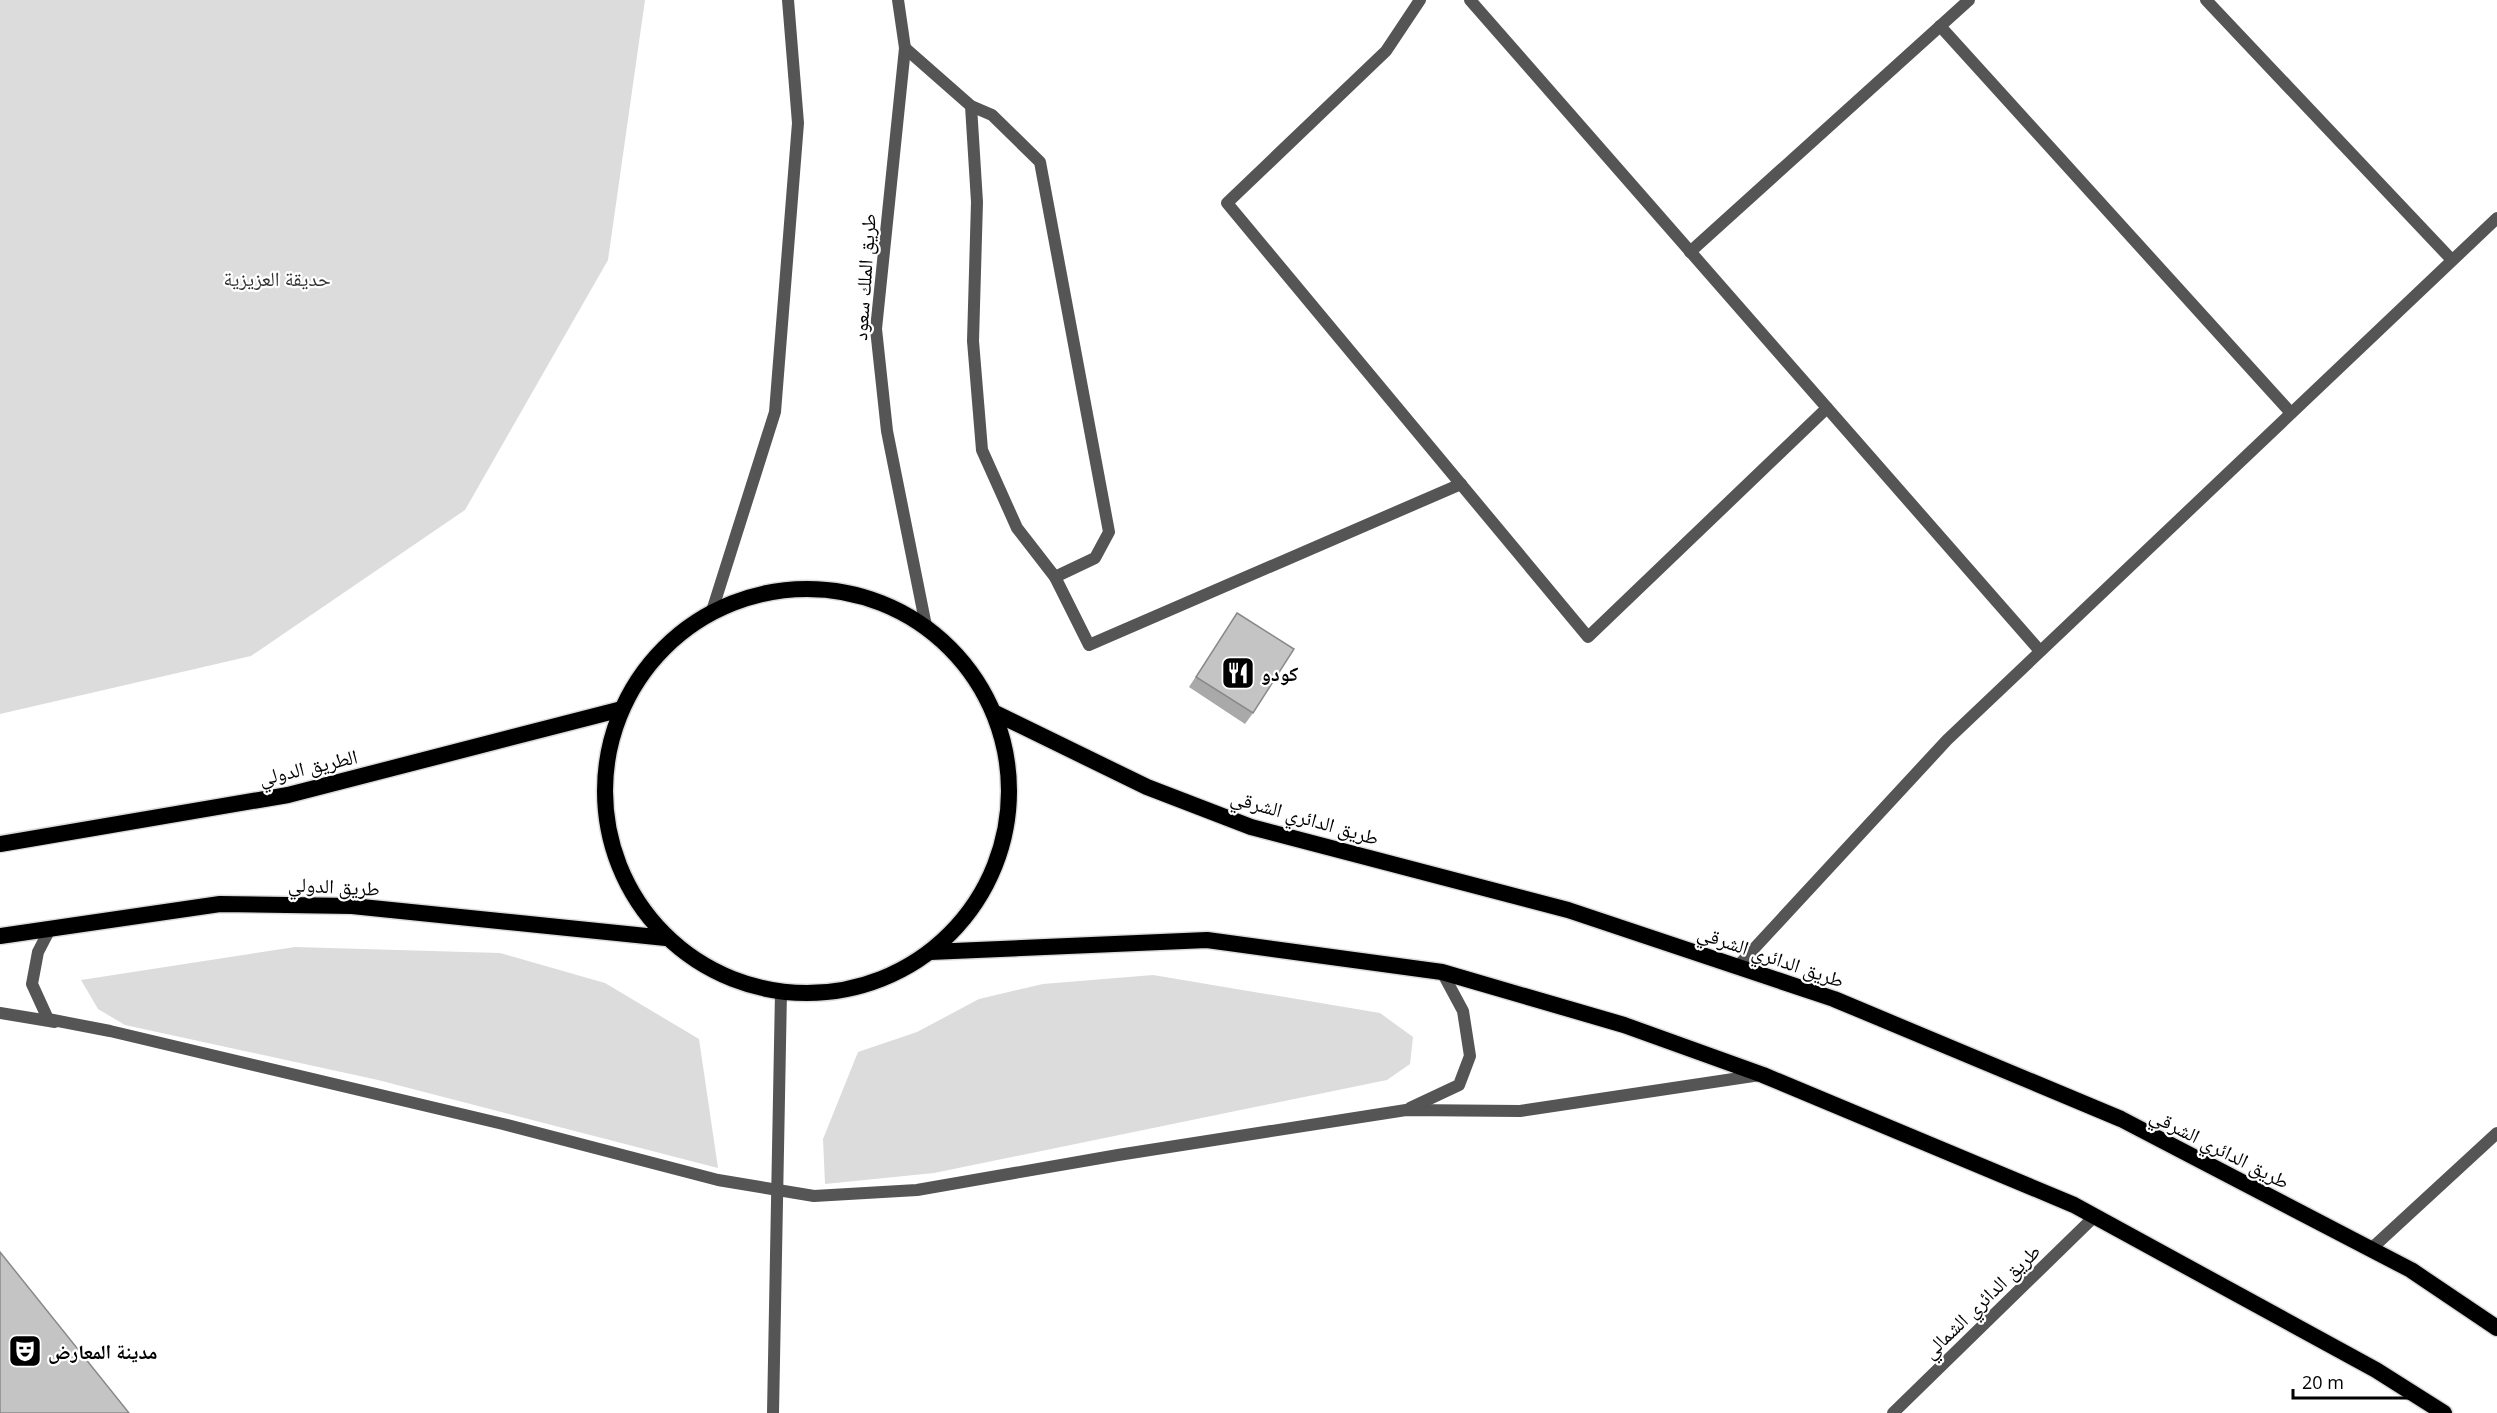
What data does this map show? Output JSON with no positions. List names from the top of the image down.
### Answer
{
  "streets": {
    "highway": ["الطريق الدولي", "طريق الدائري الشرقي", "طريق الدولي"],
    "street": ["طريق الملك سعود", "طريق الدائري الشمالي"]
  },
  "parks": ["حديقة العزيزية"],
  "places": {
    "restaurant": ["كودو"],
    "theatre": ["مدينة المعارض"]
  },
  "scale_bar": "20 m"
}
